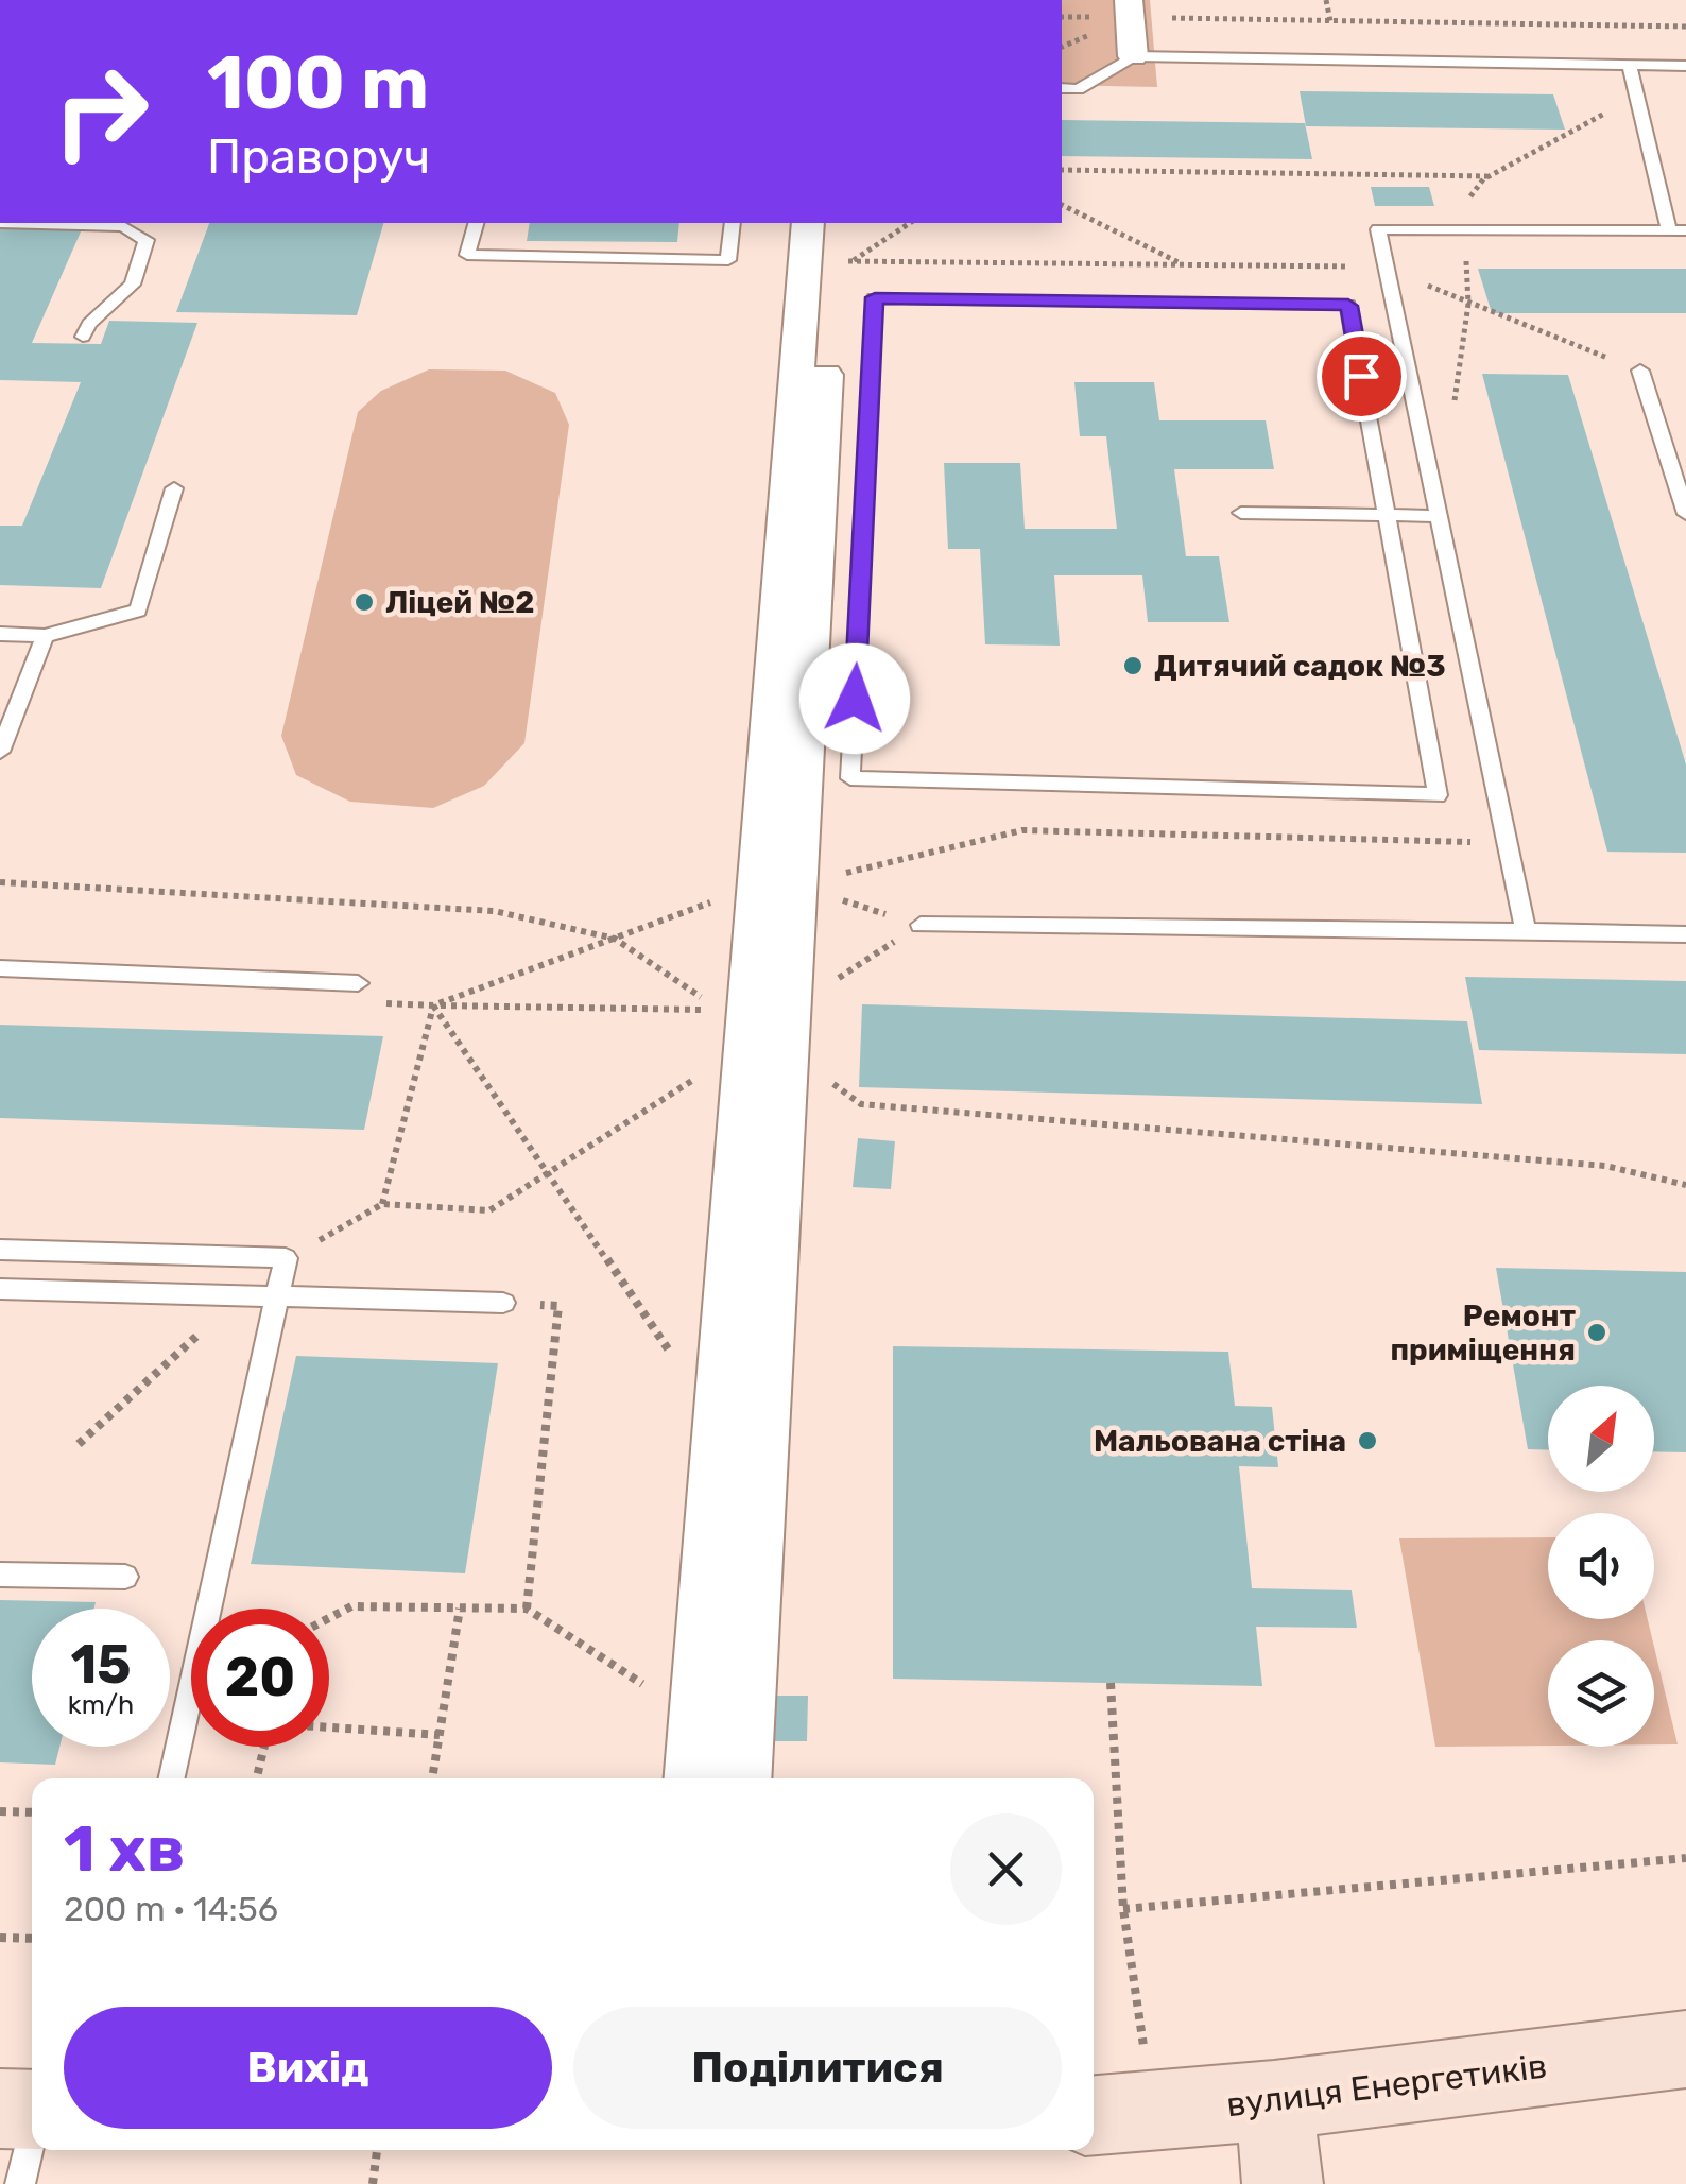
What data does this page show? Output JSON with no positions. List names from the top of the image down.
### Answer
{
  "streets": {
    "street": ["вулиця Енергетиків"]
  },
  "places": [
    "Ліцей №2",
    "Дитячий садок №3",
    "Ремонт приміщення",
    "Мальована стіна"
  ],
  "north": "top right",
  "page": {
    "turn": ["100 m", "Праворуч"],
    "speed": "15 km/h",
    "limit": "20",
    "heading": ["1 хв", "200 m · 14:56"],
    "buttons": ["Вихід", "Поділитися"]
  }
}
